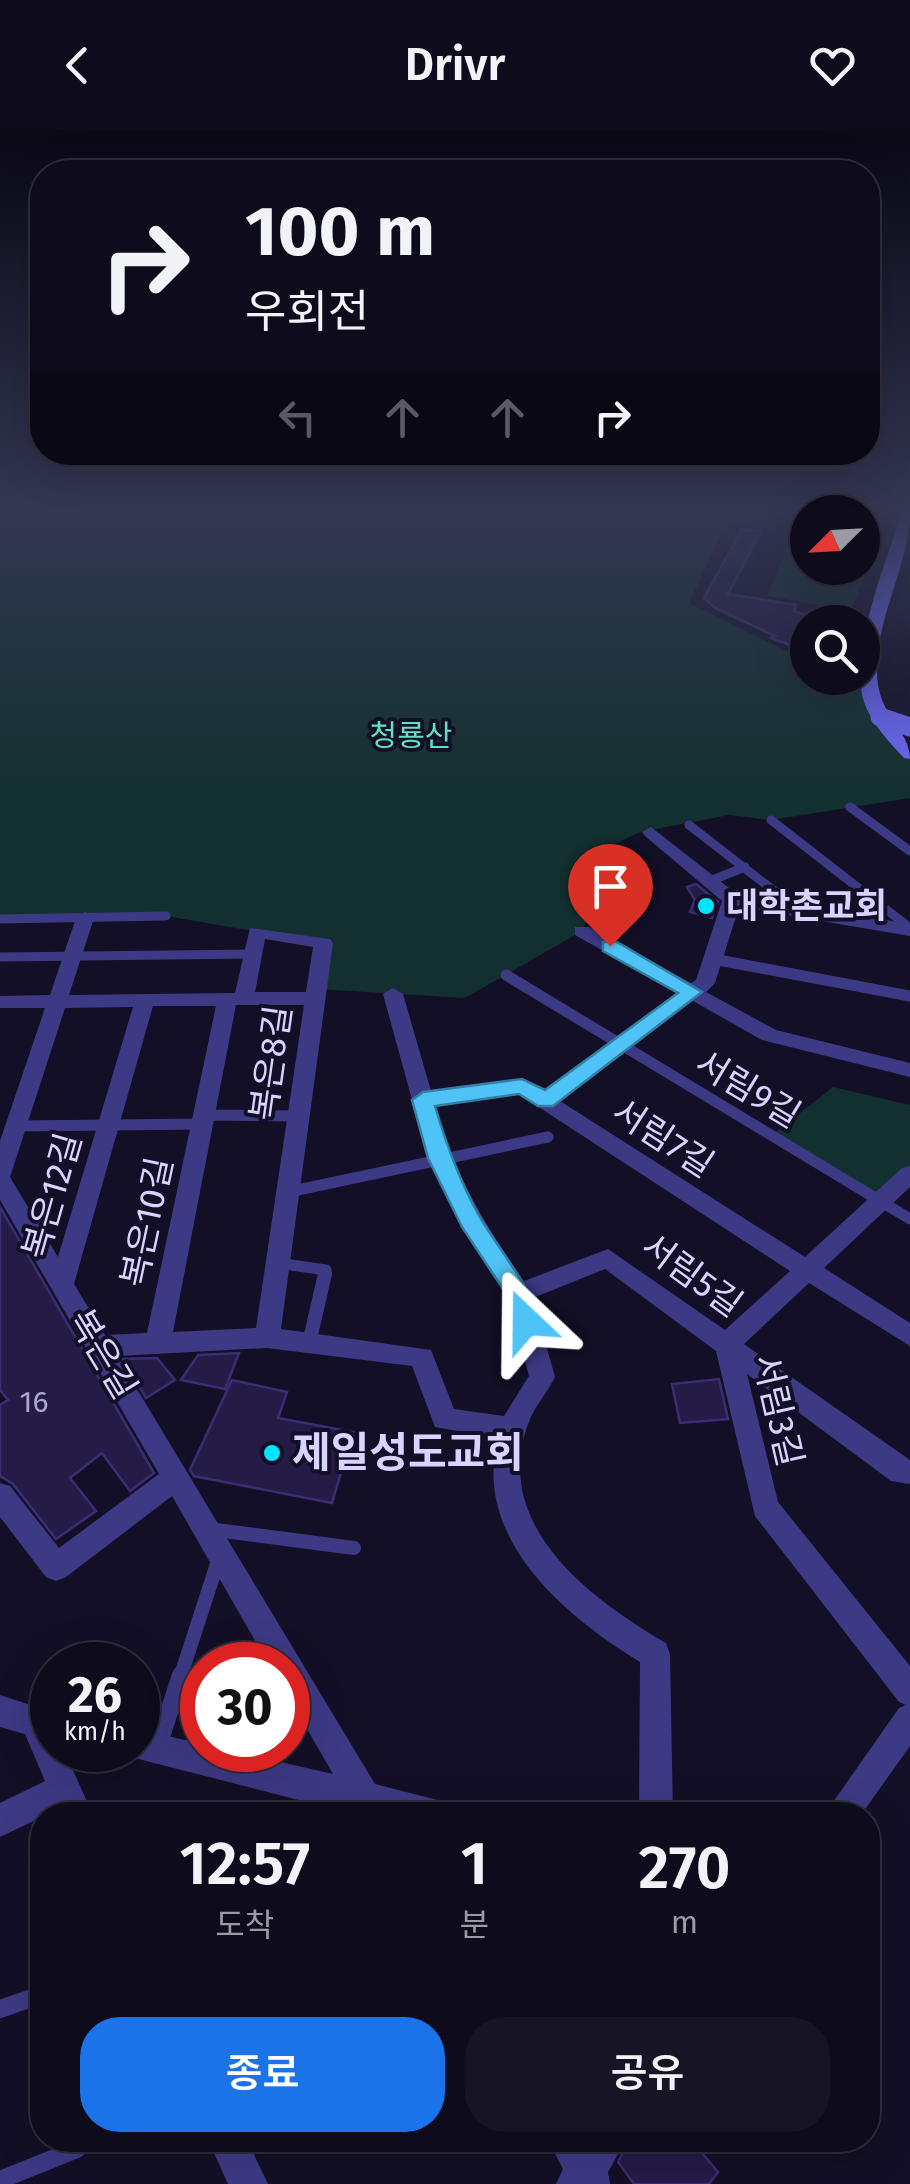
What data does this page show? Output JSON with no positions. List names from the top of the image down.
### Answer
{
  "streets": {
    "street": [
      "복은8길",
      "서림7길",
      "복은12길",
      "복은10길",
      "서림5길",
      "복은길",
      "서림3길"
    ],
    "lane": ["서림9길"]
  },
  "crossings": [
    ["복은8길", "복은10길"],
    ["서림9길", "서림7길"],
    ["서림9길", "서림3길"],
    ["서림7길", "서림3길"],
    ["복은12길", "복은10길"],
    ["복은12길", "복은길"],
    ["서림5길", "서림3길"]
  ],
  "parks": ["청룡산"],
  "places": ["대학촌교회", "제일성도교회"],
  "house_numbers": ["16"],
  "north": "bottom left",
  "page": {
    "header": "Drivr",
    "turn": ["100 m", "우회전"],
    "speed": "26 km/h",
    "limit": "30",
    "eta": [
      "12:57",
      "도착",
      "1",
      "분",
      "270",
      "m"
    ],
    "buttons": ["종료", "공유"]
  }
}
